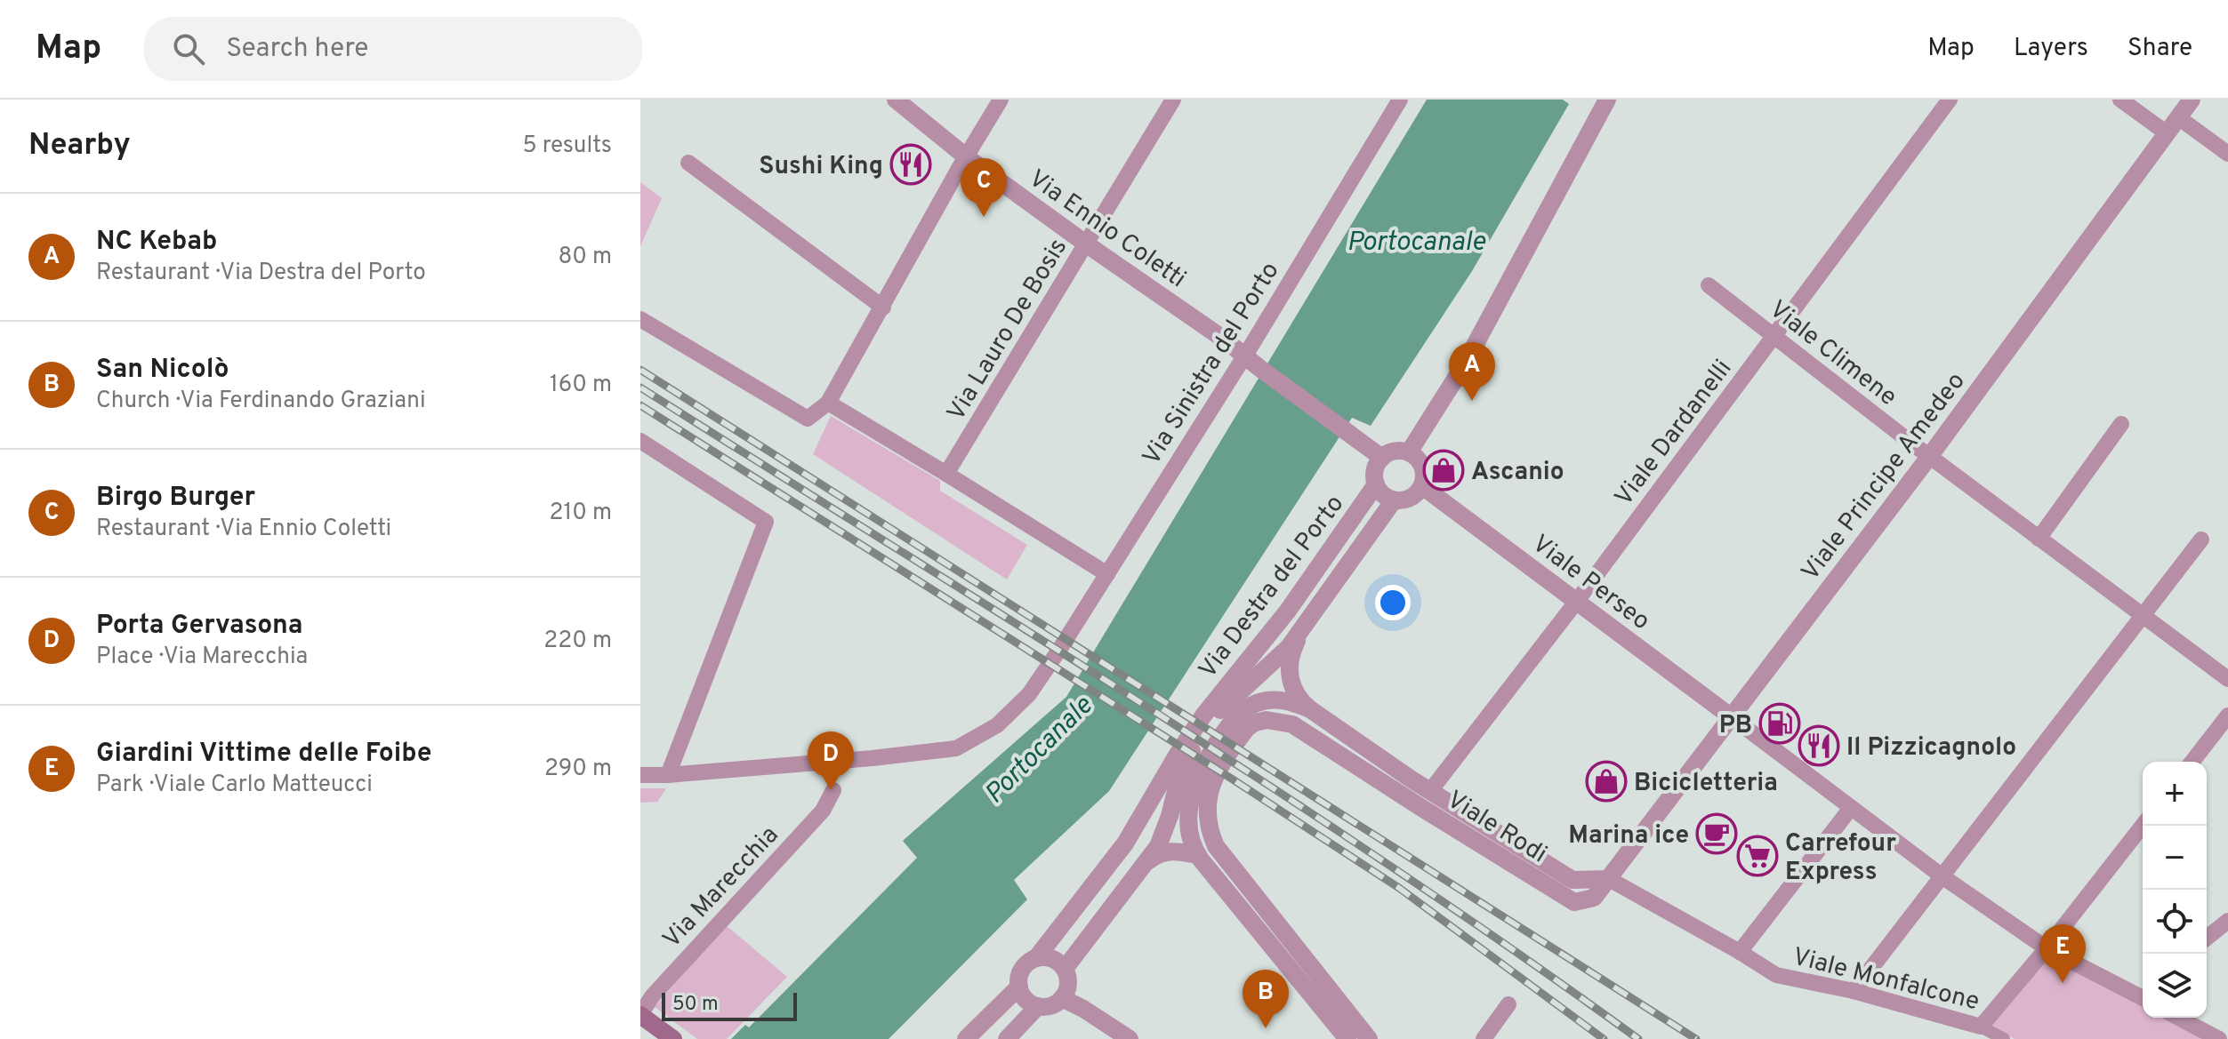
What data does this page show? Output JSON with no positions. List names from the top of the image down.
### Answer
{
  "streets": {
    "street": [
      "Via Ennio Coletti",
      "Via Lauro De Bosis",
      "Viale Climene",
      "Via Sinistra del Porto",
      "Viale Dardanelli",
      "Viale Principe Amedeo",
      "Viale Perseo",
      "Via Destra del Porto",
      "Viale Rodi",
      "Via Marecchia",
      "Viale Monfalcone"
    ]
  },
  "crossings": [
    ["Via Ennio Coletti", "Via Lauro De Bosis"],
    ["Via Ennio Coletti", "Via Sinistra del Porto"],
    ["Via Ennio Coletti", "Viale Perseo"],
    ["Via Ennio Coletti", "Via Destra del Porto"],
    ["Viale Climene", "Viale Dardanelli"],
    ["Viale Climene", "Viale Principe Amedeo"],
    ["Via Sinistra del Porto", "Via Marecchia"],
    ["Viale Dardanelli", "Viale Perseo"],
    ["Viale Dardanelli", "Viale Rodi"],
    ["Viale Principe Amedeo", "Viale Perseo"],
    ["Viale Principe Amedeo", "Viale Rodi"],
    ["Viale Principe Amedeo", "Viale Monfalcone"],
    ["Viale Perseo", "Via Destra del Porto"],
    ["Viale Rodi", "Viale Monfalcone"]
  ],
  "water": ["Portocanale"],
  "places": {
    "restaurant": ["Sushi King", "Il Pizzicagnolo"],
    "shop": ["Ascanio", "Bicicletteria"],
    "fuel station": ["PB"],
    "cafe": ["Marina ice"],
    "supermarket": ["Carrefour Express"]
  },
  "scale_bar": "50 m",
  "page": {
    "header": "Map",
    "search": "Search here",
    "nav": ["Map", "Layers", "Share"],
    "heading": ["Nearby", "5 results"],
    "pins": [
      "C",
      "A",
      "D",
      "E",
      "B"
    ],
    "list": [
      {
        "mark": "A",
        "name": "NC Kebab",
        "note": "Restaurant · Via Destra del Porto",
        "value": "80 m"
      },
      {
        "mark": "B",
        "name": "San Nicolò",
        "note": "Church · Via Ferdinando Graziani",
        "value": "160 m"
      },
      {
        "mark": "C",
        "name": "Birgo Burger",
        "note": "Restaurant · Via Ennio Coletti",
        "value": "210 m"
      },
      {
        "mark": "D",
        "name": "Porta Gervasona",
        "note": "Place · Via Marecchia",
        "value": "220 m"
      },
      {
        "mark": "E",
        "name": "Giardini Vittime delle Foibe",
        "note": "Park · Viale Carlo Matteucci",
        "value": "290 m"
      }
    ],
    "map_buttons": ["+", "−"],
    "scale": "50 m"
  }
}
